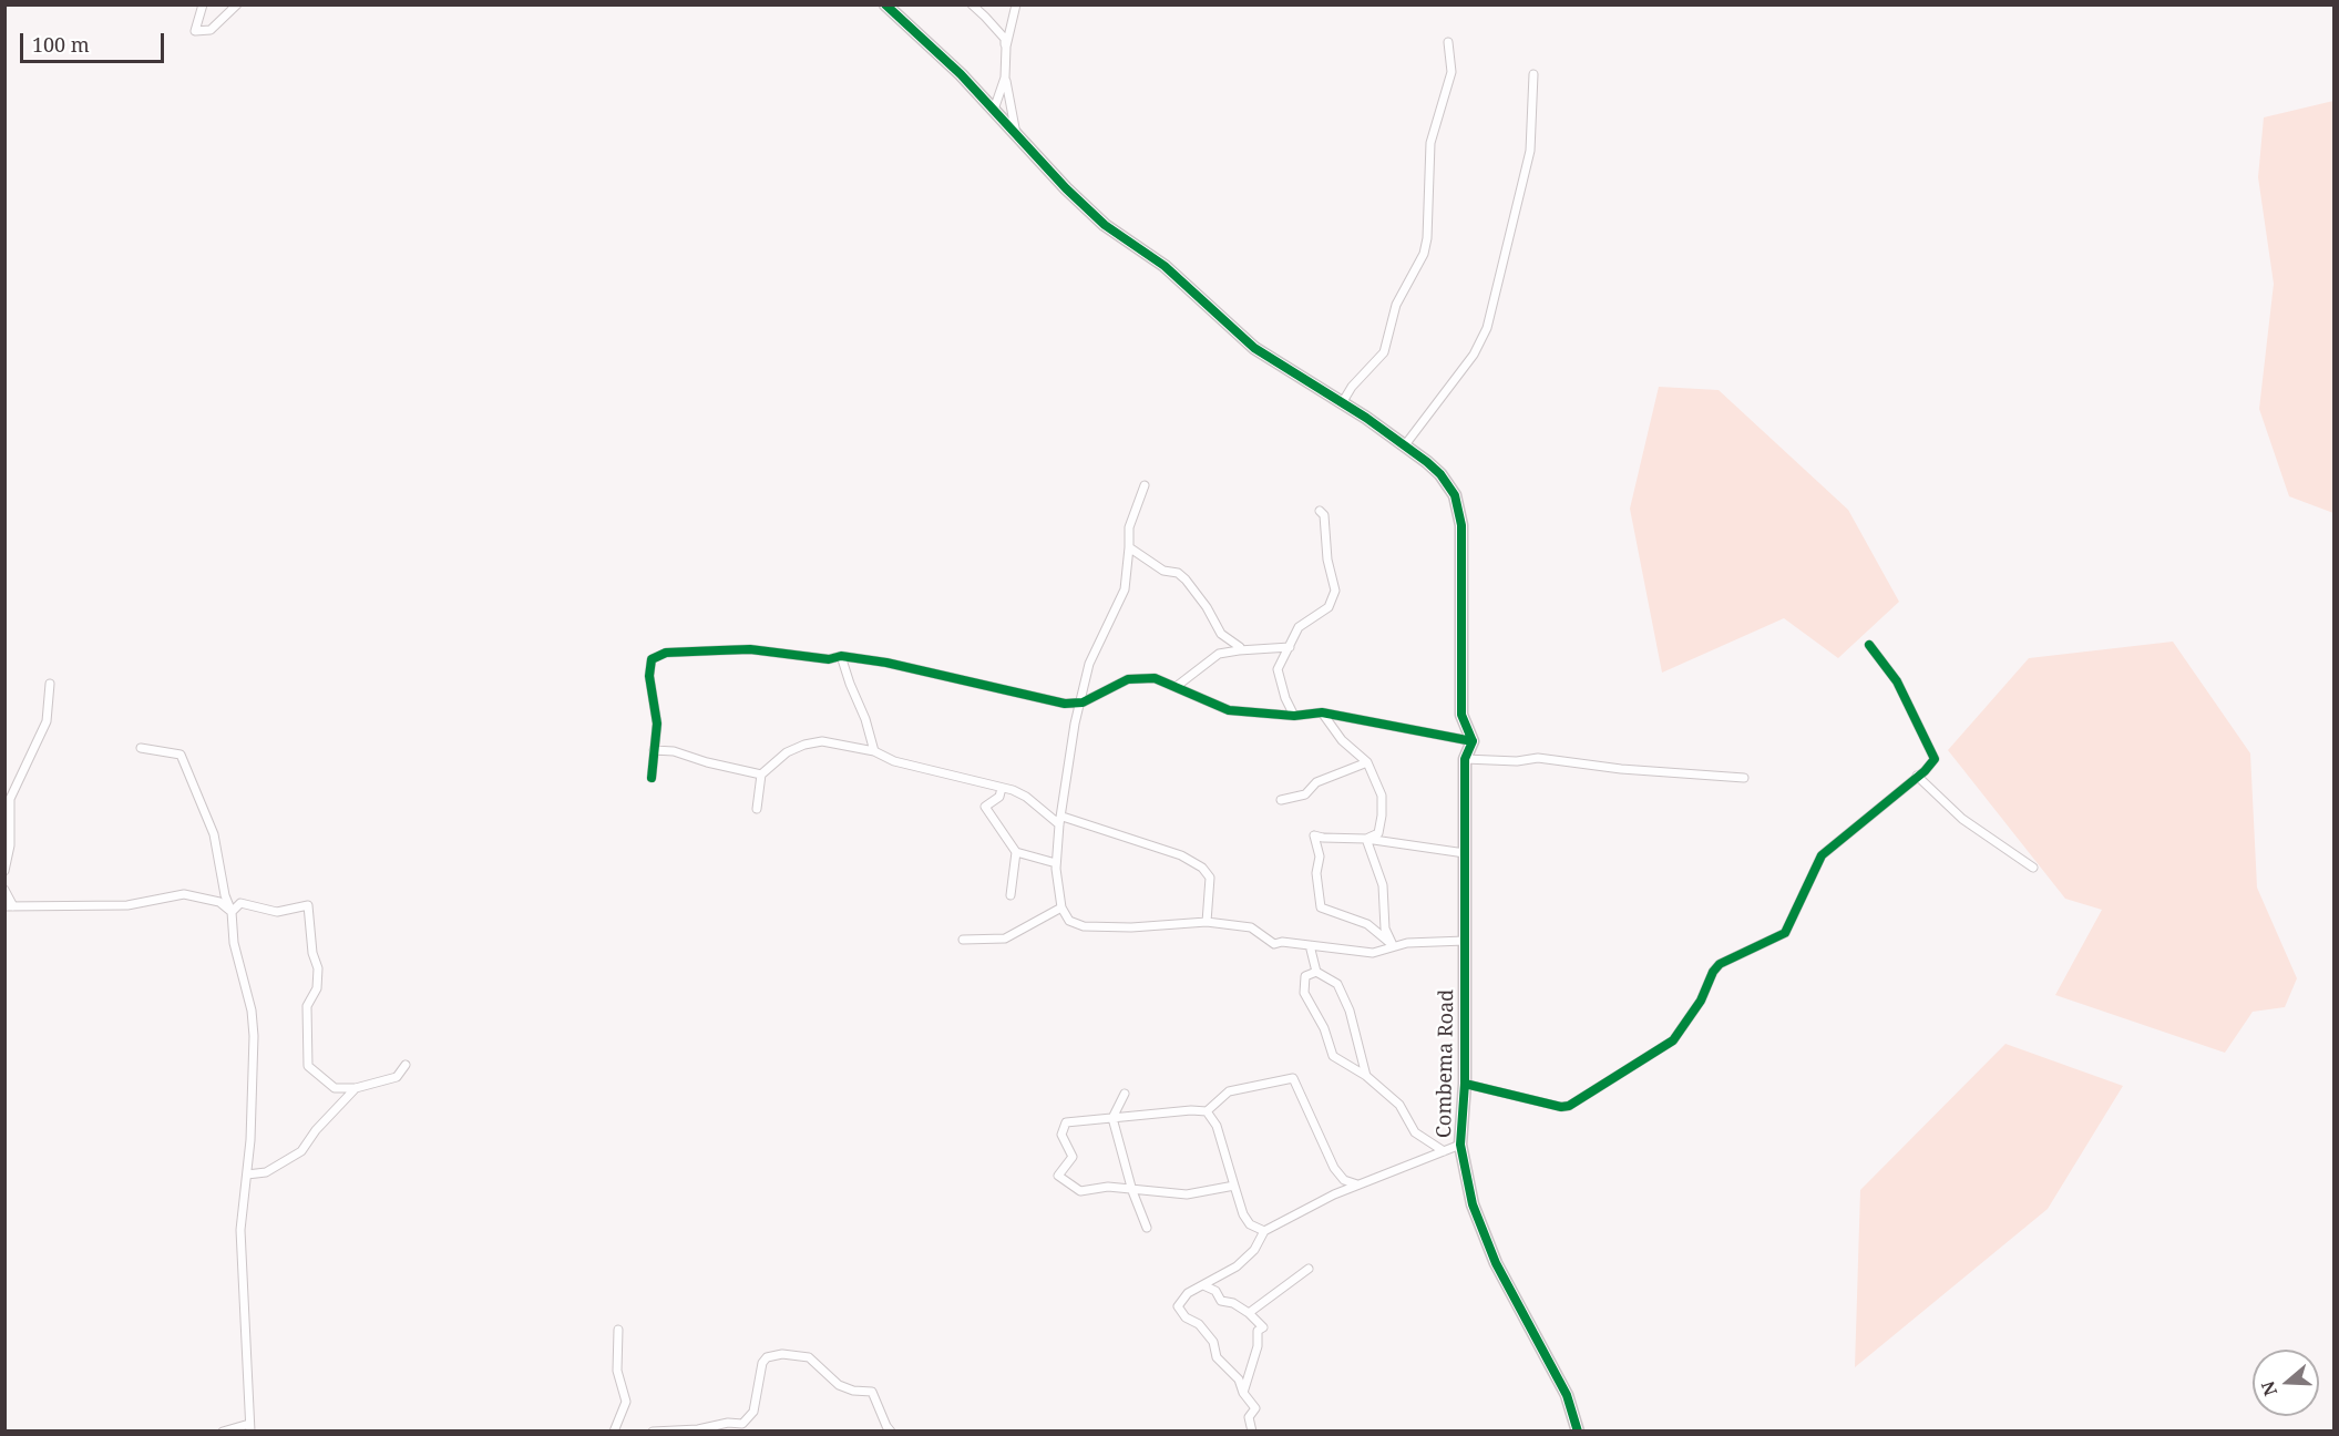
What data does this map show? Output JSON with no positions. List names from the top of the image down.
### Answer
{
  "streets": {
    "street": ["Combema Road"]
  },
  "scale_bar": "100 m",
  "north": "left"
}
